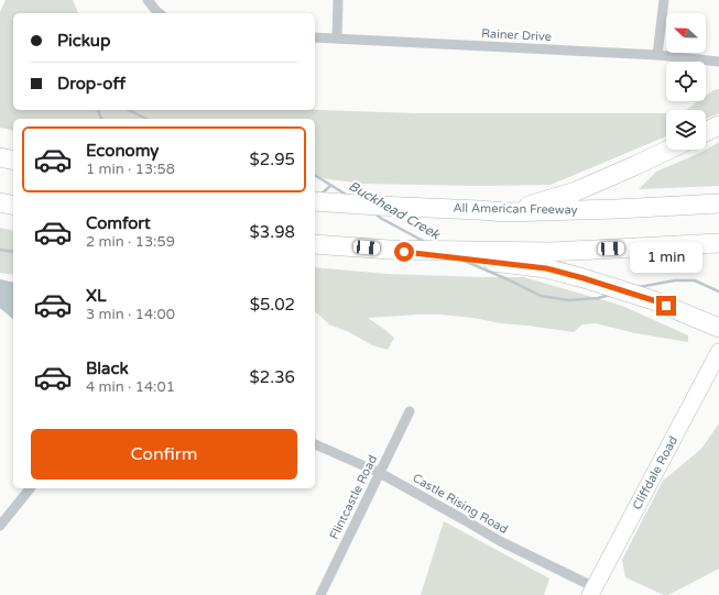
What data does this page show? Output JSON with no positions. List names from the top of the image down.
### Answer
{
  "streets": {
    "highway": ["All American Freeway"],
    "main road": ["Cliffdale Road"],
    "street": ["Rainer Drive", "Flintcastle Road", "Castle Rising Road"]
  },
  "crossings": [
    ["Cliffdale Road", "Castle Rising Road"],
    ["Flintcastle Road", "Castle Rising Road"]
  ],
  "water": ["Buckhead Creek"],
  "north": "left",
  "page": {
    "banner": ["Pickup", "Drop-off"],
    "list": [
      {
        "name": "Economy",
        "note": "1 min · 13:58",
        "value": "$2.95"
      },
      {
        "name": "Comfort",
        "note": "2 min · 13:59",
        "value": "$3.98"
      },
      {
        "name": "XL",
        "note": "3 min · 14:00",
        "value": "$5.02"
      },
      {
        "name": "Black",
        "note": "4 min · 14:01",
        "value": "$2.36"
      }
    ],
    "bubble": "1 min",
    "buttons": "Confirm"
  }
}
